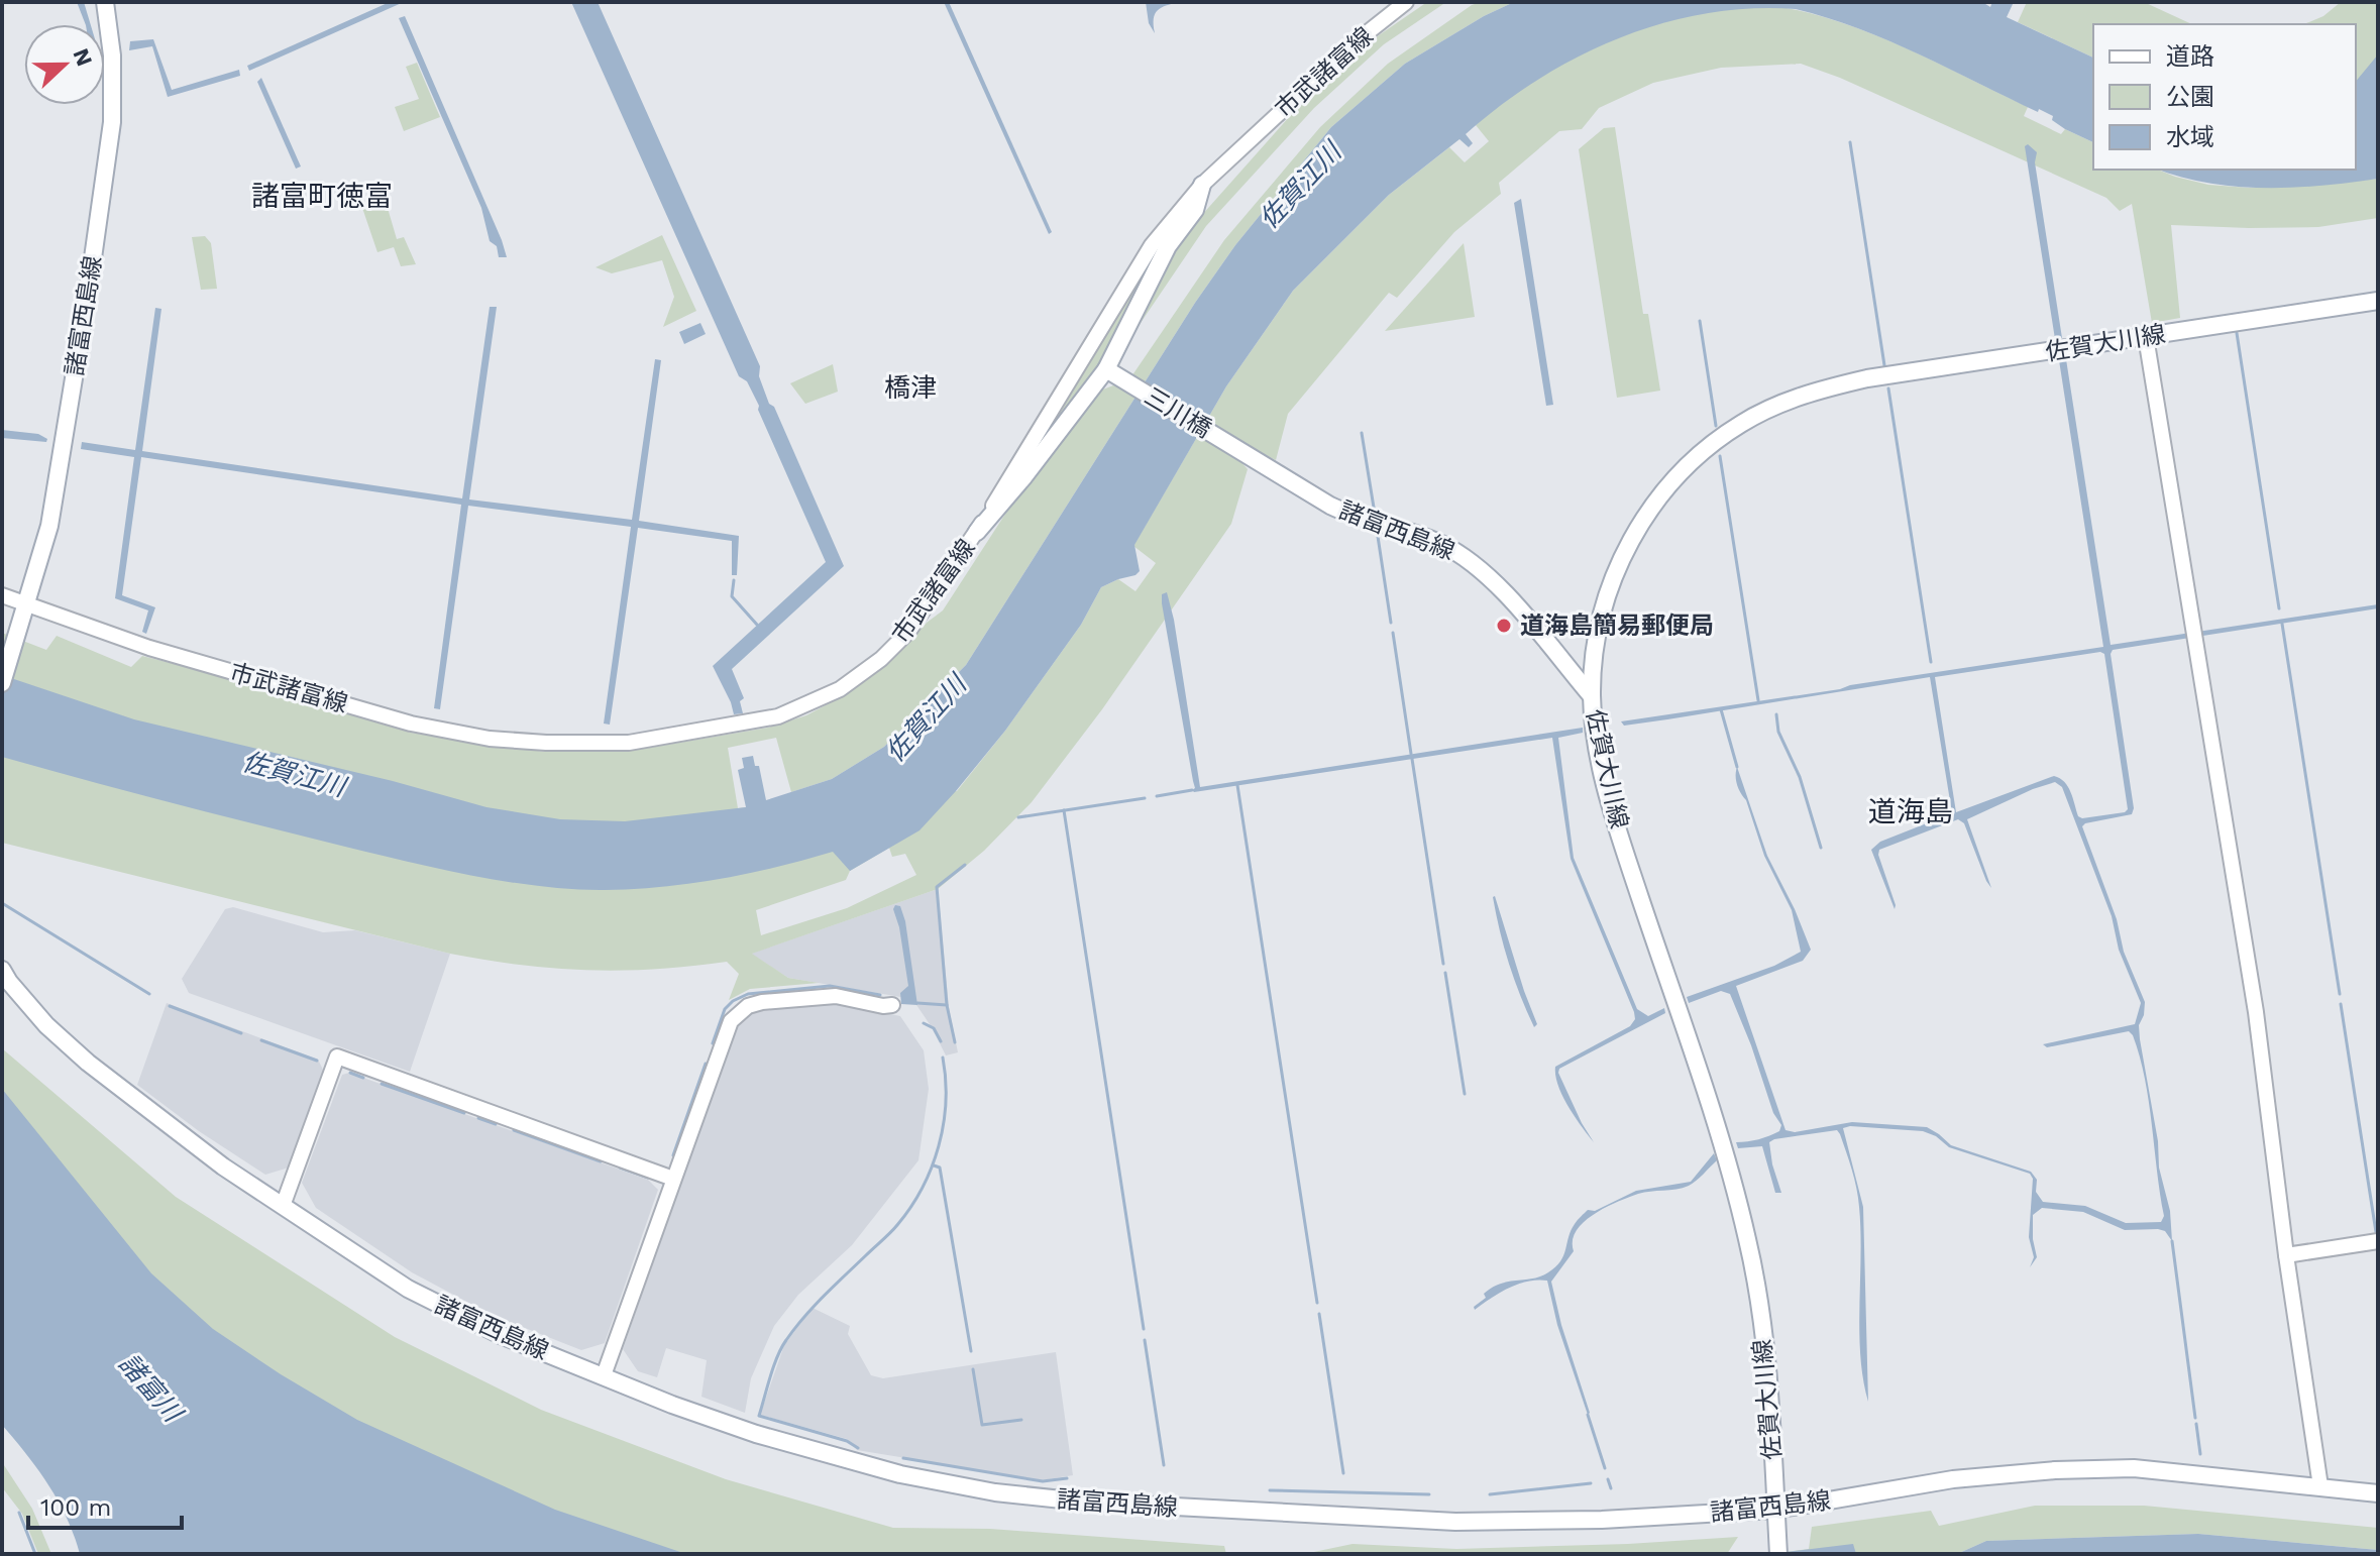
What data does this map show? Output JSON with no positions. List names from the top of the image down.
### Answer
{
  "streets": {
    "main road": ["諸富西島線", "佐賀大川線", "三川橋"],
    "street": ["市武諸富線"]
  },
  "crossings": [
    ["市武諸富線", "諸富西島線"],
    ["諸富西島線", "佐賀大川線"],
    ["諸富西島線", "三川橋"]
  ],
  "districts": ["諸富町徳富", "橋津", "道海島"],
  "water": ["佐賀江川", "諸富川"],
  "places": ["道海島簡易郵便局"],
  "legend": ["道路", "公園", "水域"],
  "scale_bar": "100 m",
  "north": "right"
}
